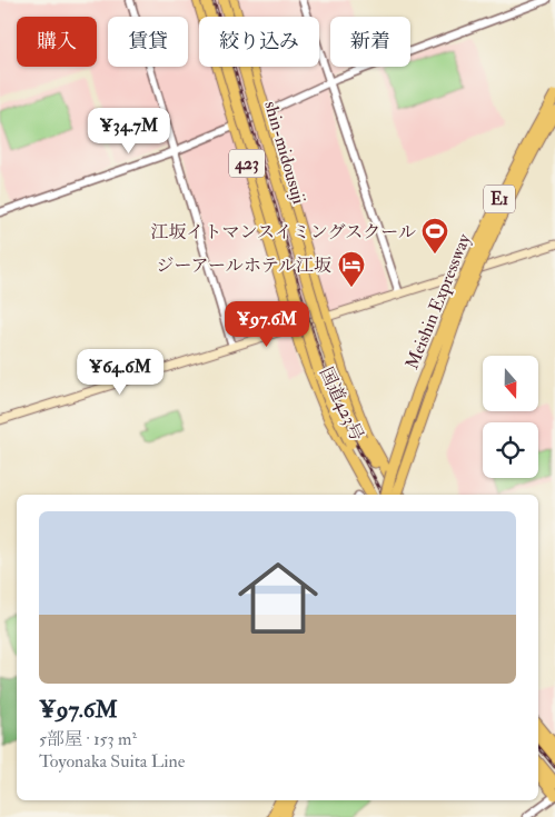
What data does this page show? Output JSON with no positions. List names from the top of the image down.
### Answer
{
  "streets": {
    "highway": [
      "shin-midousuji",
      "423",
      "E1",
      "Meishin Expressway",
      "国道423号"
    ]
  },
  "places": {
    "sports": ["江坂イトマンスイミングスクール"],
    "hotel": ["ジーアールホテル江坂"]
  },
  "north": "bottom",
  "page": {
    "chip": [
      "購入",
      "賃貸",
      "絞り込み",
      "新着"
    ],
    "price": ["¥34.7M", "¥97.6M", "¥64.6M"],
    "list": [
      {
        "name": "¥97.6M",
        "note": "5部屋 · 153 m² · Toyonaka Suita Line"
      }
    ]
  }
}
